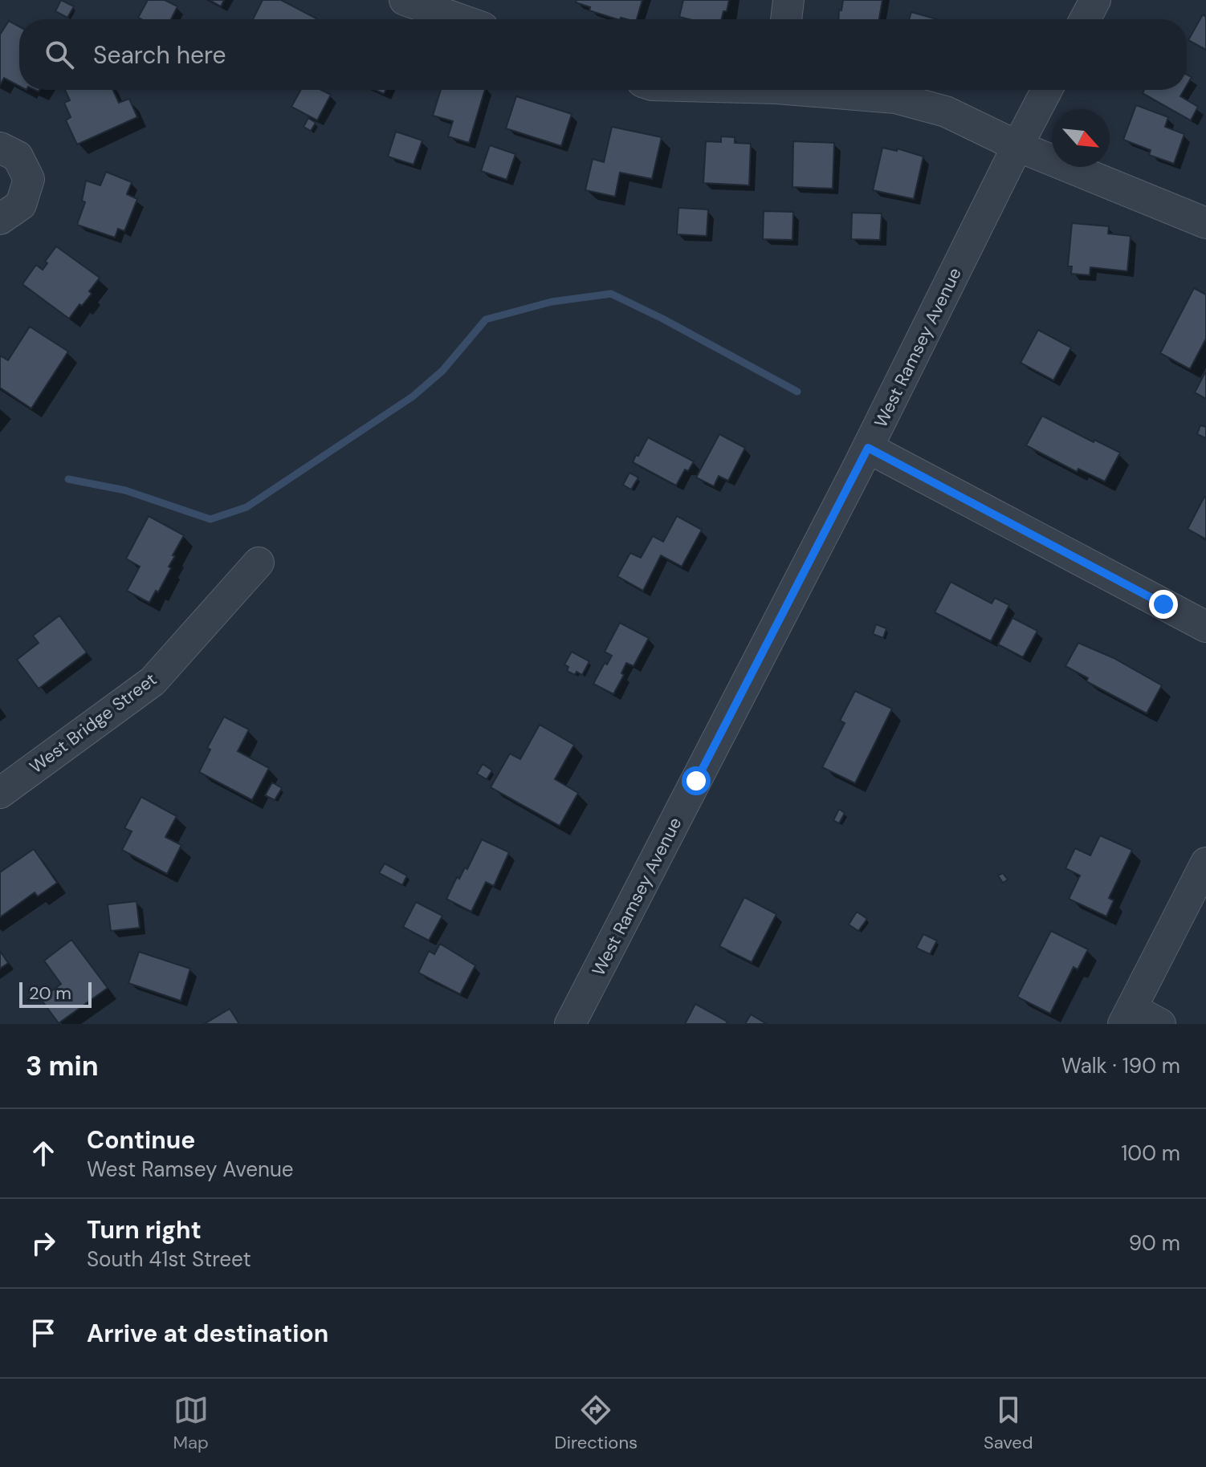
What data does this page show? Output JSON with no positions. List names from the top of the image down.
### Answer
{
  "streets": {
    "street": ["West Ramsey Avenue", "West Bridge Street"]
  },
  "scale_bar": "20 m",
  "north": "bottom right",
  "page": {
    "search": "Search here",
    "scale": "20 m",
    "heading": ["3 min", "Walk · 190 m"],
    "list": [
      ["Continue", "West Ramsey Avenue", "100 m"],
      ["Turn right", "South 41st Street", "90 m"],
      "Arrive at destination"
    ],
    "nav": ["Map", "Directions", "Saved"]
  }
}
